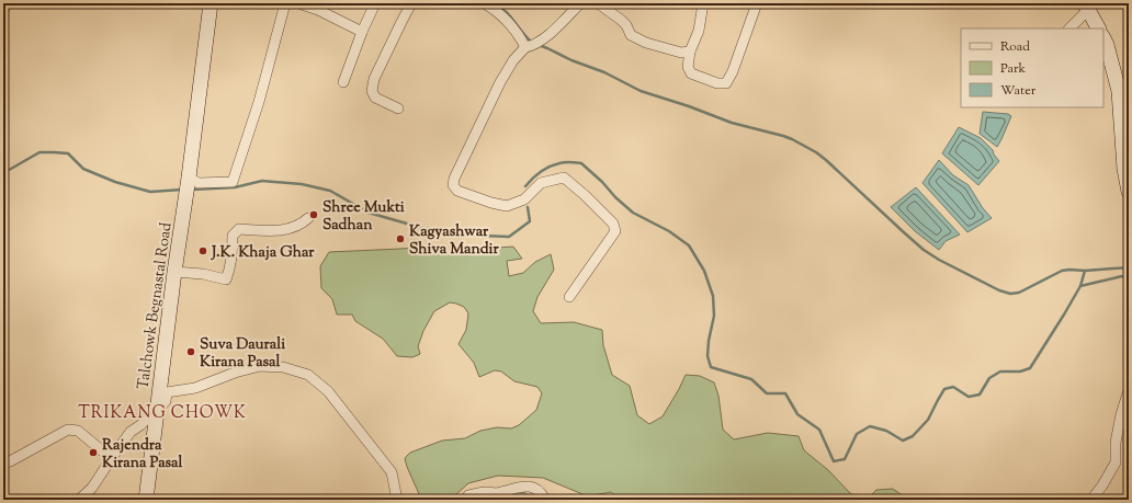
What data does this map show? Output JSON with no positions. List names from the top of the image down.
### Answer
{
  "streets": {
    "main road": ["Talchowk Begnastal Road"]
  },
  "districts": ["TRIKANG CHOWK"],
  "places": [
    "Shree Mukti Sadhan",
    "Kagyashwar Shiva Mandir",
    "J.K. Khaja Ghar",
    "Suva Daurali Kirana Pasal",
    "Rajendra Kirana Pasal"
  ],
  "legend": ["Road", "Park", "Water"]
}
